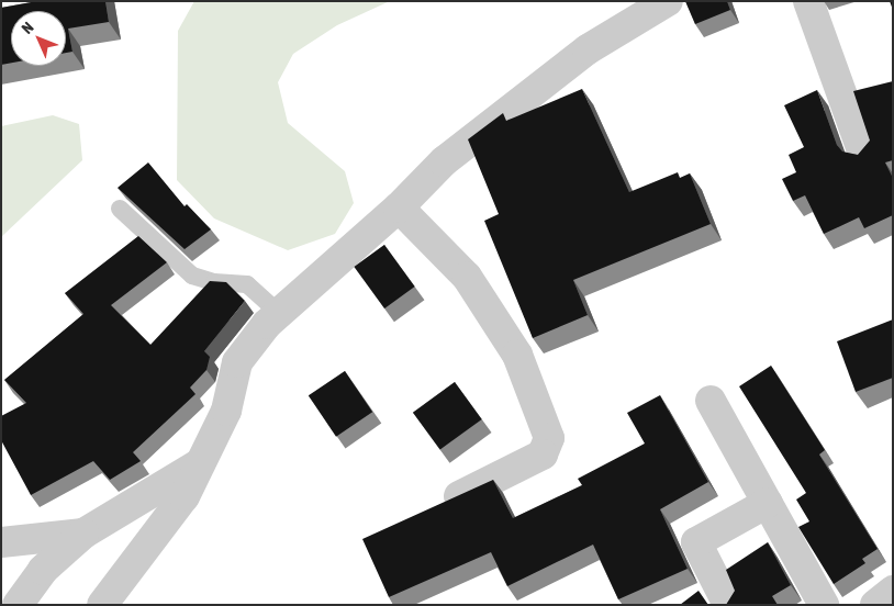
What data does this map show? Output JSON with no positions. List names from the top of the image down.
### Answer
{
  "north": "top left"
}
